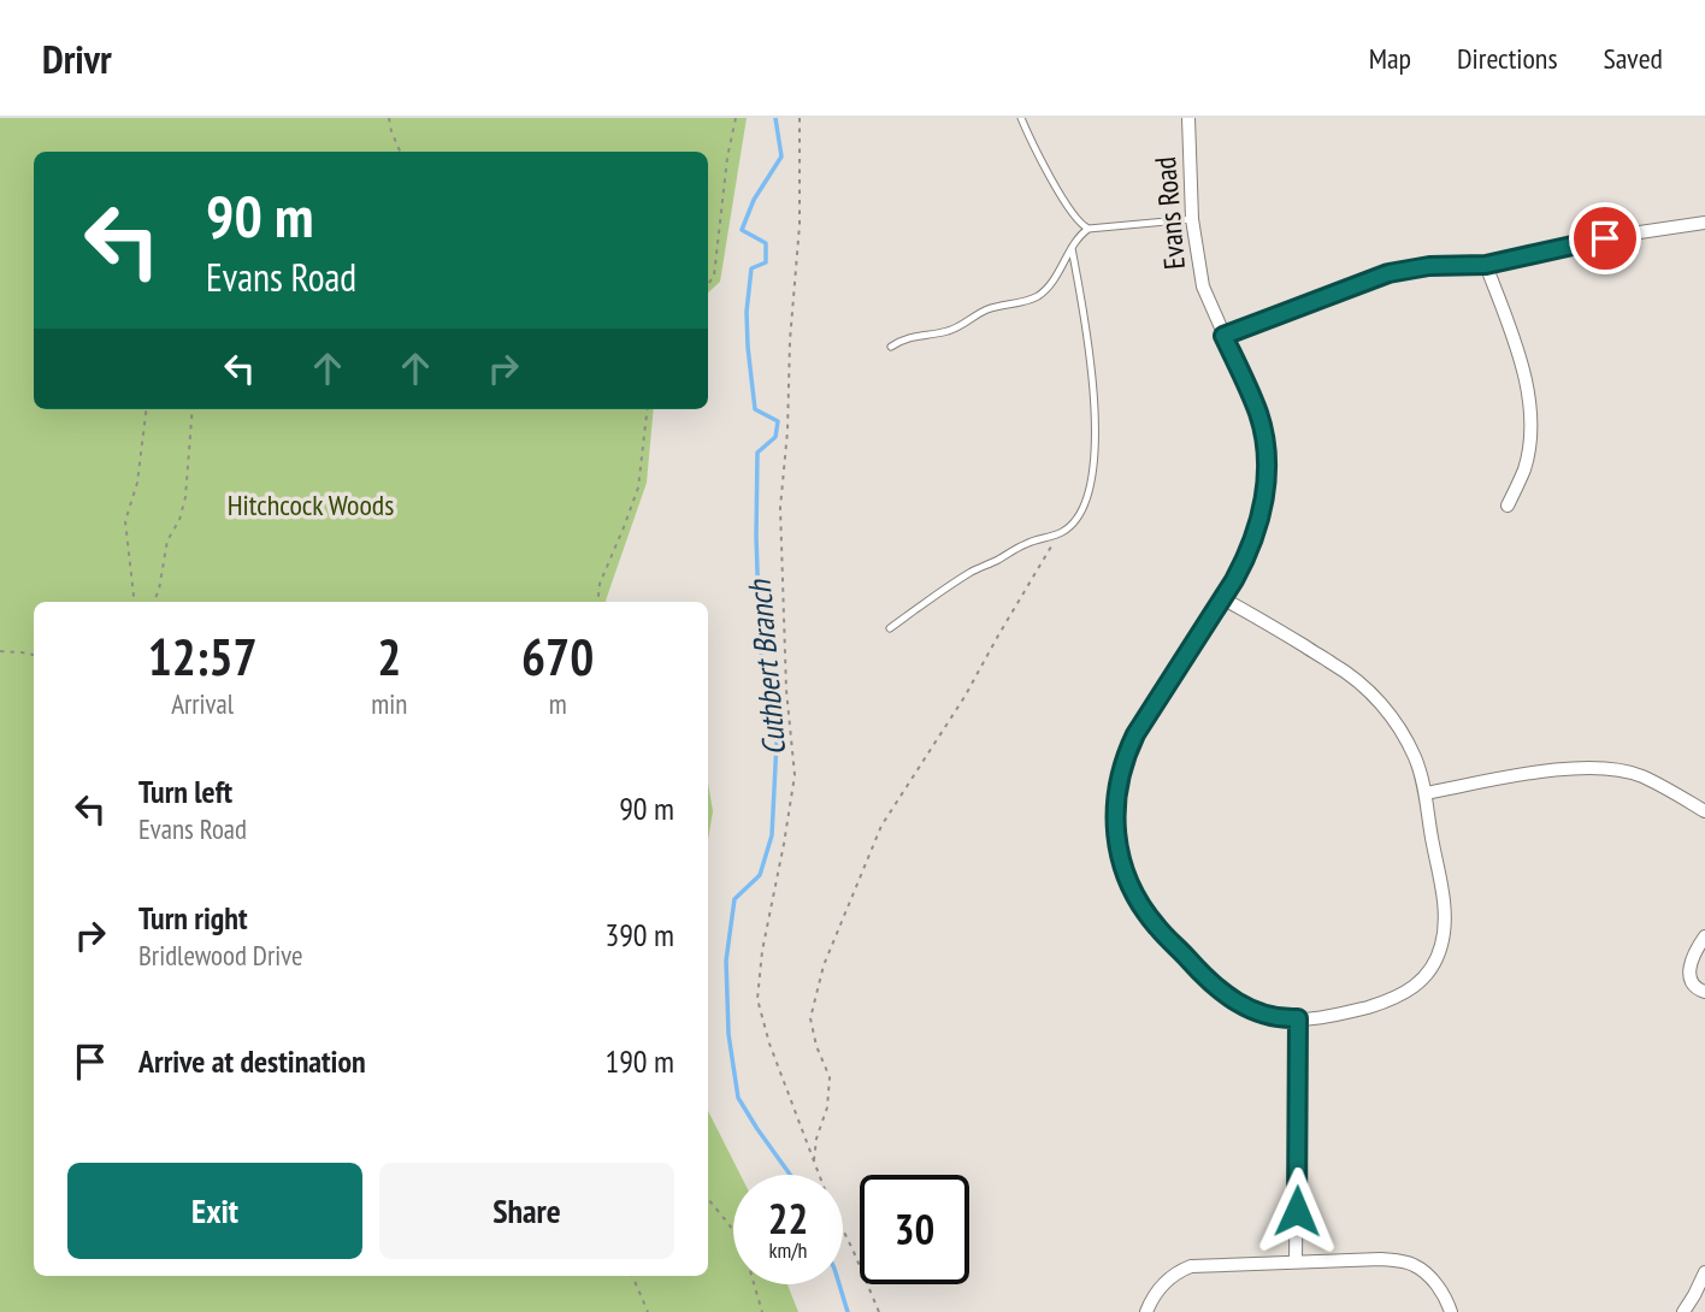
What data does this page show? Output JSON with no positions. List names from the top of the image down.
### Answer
{
  "streets": {
    "street": ["Evans Road"]
  },
  "water": ["Cuthbert Branch"],
  "parks": ["Hitchcock Woods"],
  "page": {
    "header": "Drivr",
    "nav": ["Map", "Directions", "Saved"],
    "turn": ["90 m", "Evans Road"],
    "eta": [
      "12:57",
      "Arrival",
      "2",
      "min",
      "670",
      "m"
    ],
    "list": [
      {
        "name": "Turn left",
        "note": "Evans Road",
        "value": "90 m"
      },
      {
        "name": "Turn right",
        "note": "Bridlewood Drive",
        "value": "390 m"
      },
      {
        "name": "Arrive at destination",
        "value": "190 m"
      }
    ],
    "buttons": ["Exit", "Share"],
    "speed": "22 km/h",
    "limit": "30"
  }
}
